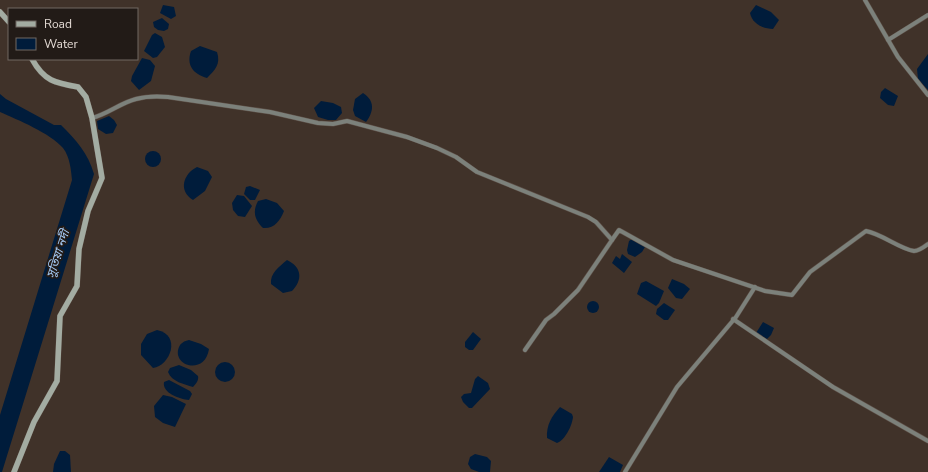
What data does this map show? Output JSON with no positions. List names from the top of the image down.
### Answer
{
  "water": ["সুতিয়া নদী"],
  "legend": ["Road", "Water"]
}
